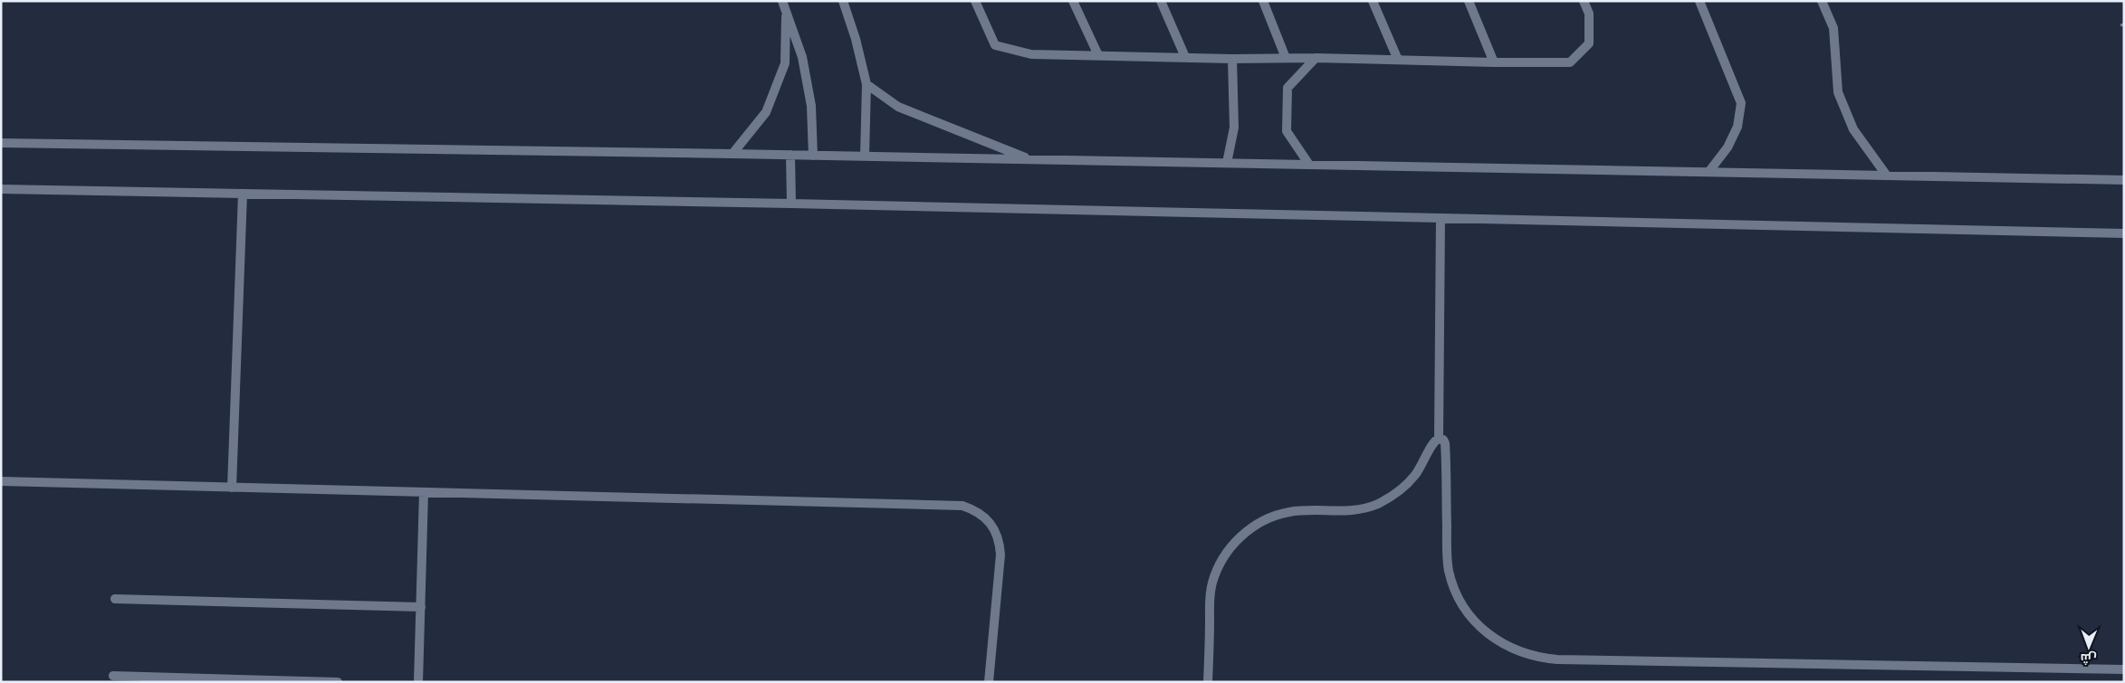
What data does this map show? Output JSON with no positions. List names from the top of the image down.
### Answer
{
  "north": "bottom"
}
